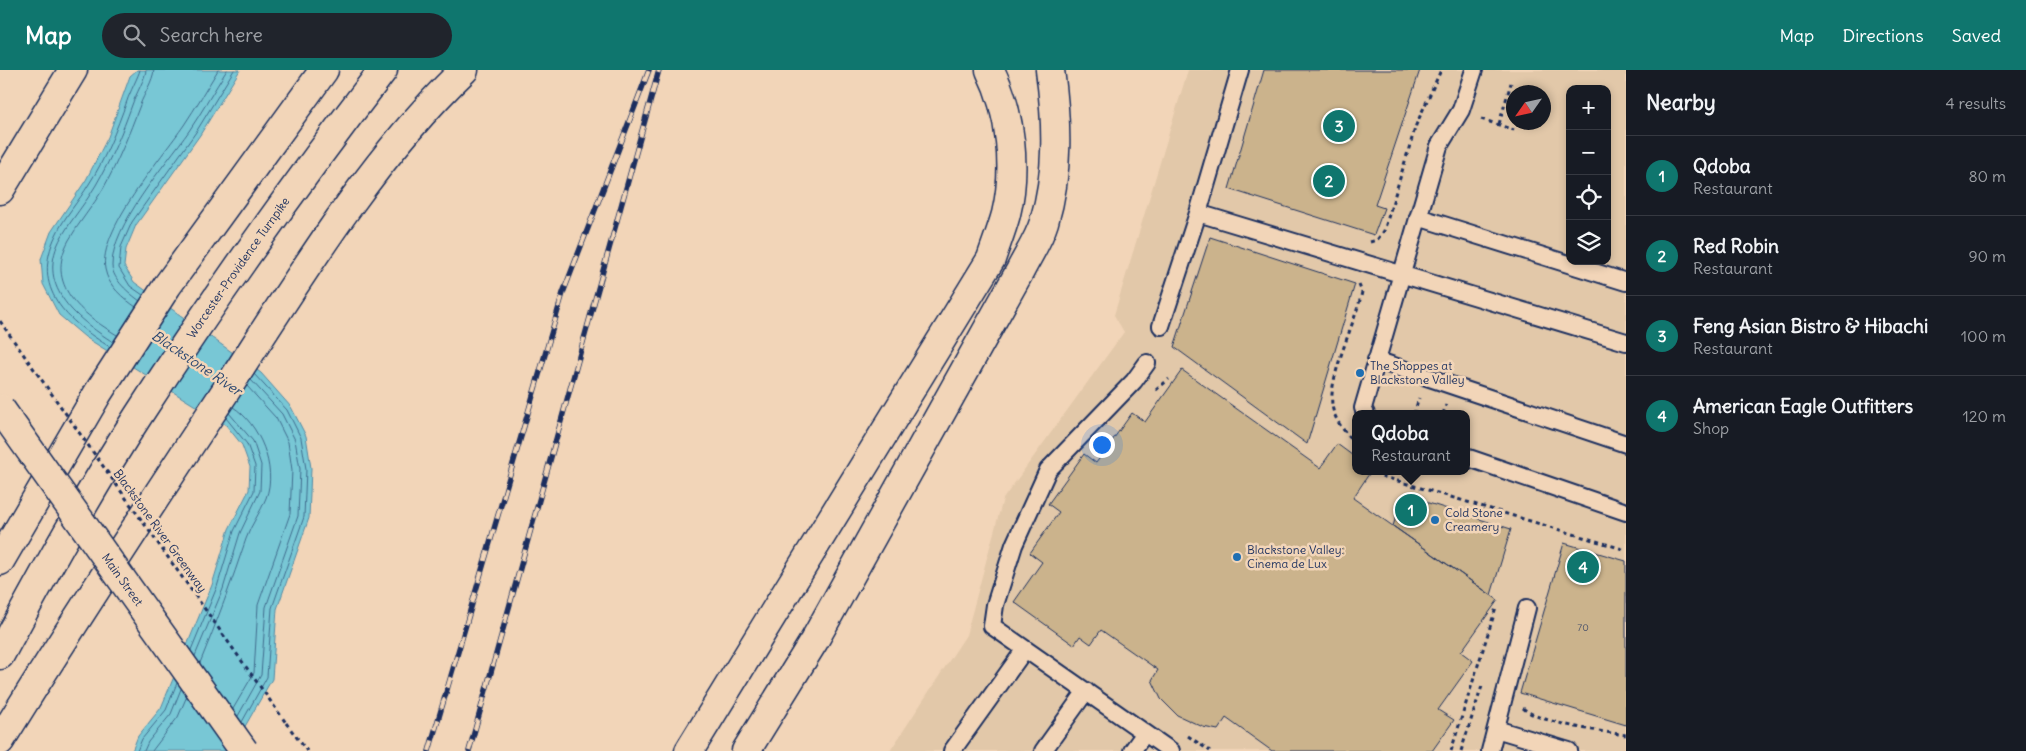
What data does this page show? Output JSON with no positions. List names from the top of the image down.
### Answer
{
  "streets": {
    "main road": ["Worcester-Providence Turnpike", "Main Street"],
    "path": ["Blackstone River Greenway"]
  },
  "water": ["Blackstone River"],
  "places": ["The Shoppes at Blackstone Valley", "Cold Stone Creamery", "Blackstone Valley: Cinema de Lux"],
  "house_numbers": ["70"],
  "north": "bottom left",
  "page": {
    "header": "Map",
    "search": "Search here",
    "nav": ["Map", "Directions", "Saved"],
    "heading": ["Nearby", "4 results"],
    "map_buttons": ["+", "−"],
    "pins": [
      "3",
      "2",
      "1",
      "4"
    ],
    "list": [
      {
        "mark": "1",
        "name": "Qdoba",
        "note": "Restaurant",
        "value": "80 m"
      },
      {
        "mark": "2",
        "name": "Red Robin",
        "note": "Restaurant",
        "value": "90 m"
      },
      {
        "mark": "3",
        "name": "Feng Asian Bistro & Hibachi",
        "note": "Restaurant",
        "value": "100 m"
      },
      {
        "mark": "4",
        "name": "American Eagle Outfitters",
        "note": "Shop",
        "value": "120 m"
      }
    ],
    "popup": ["Qdoba", "Restaurant"]
  }
}
